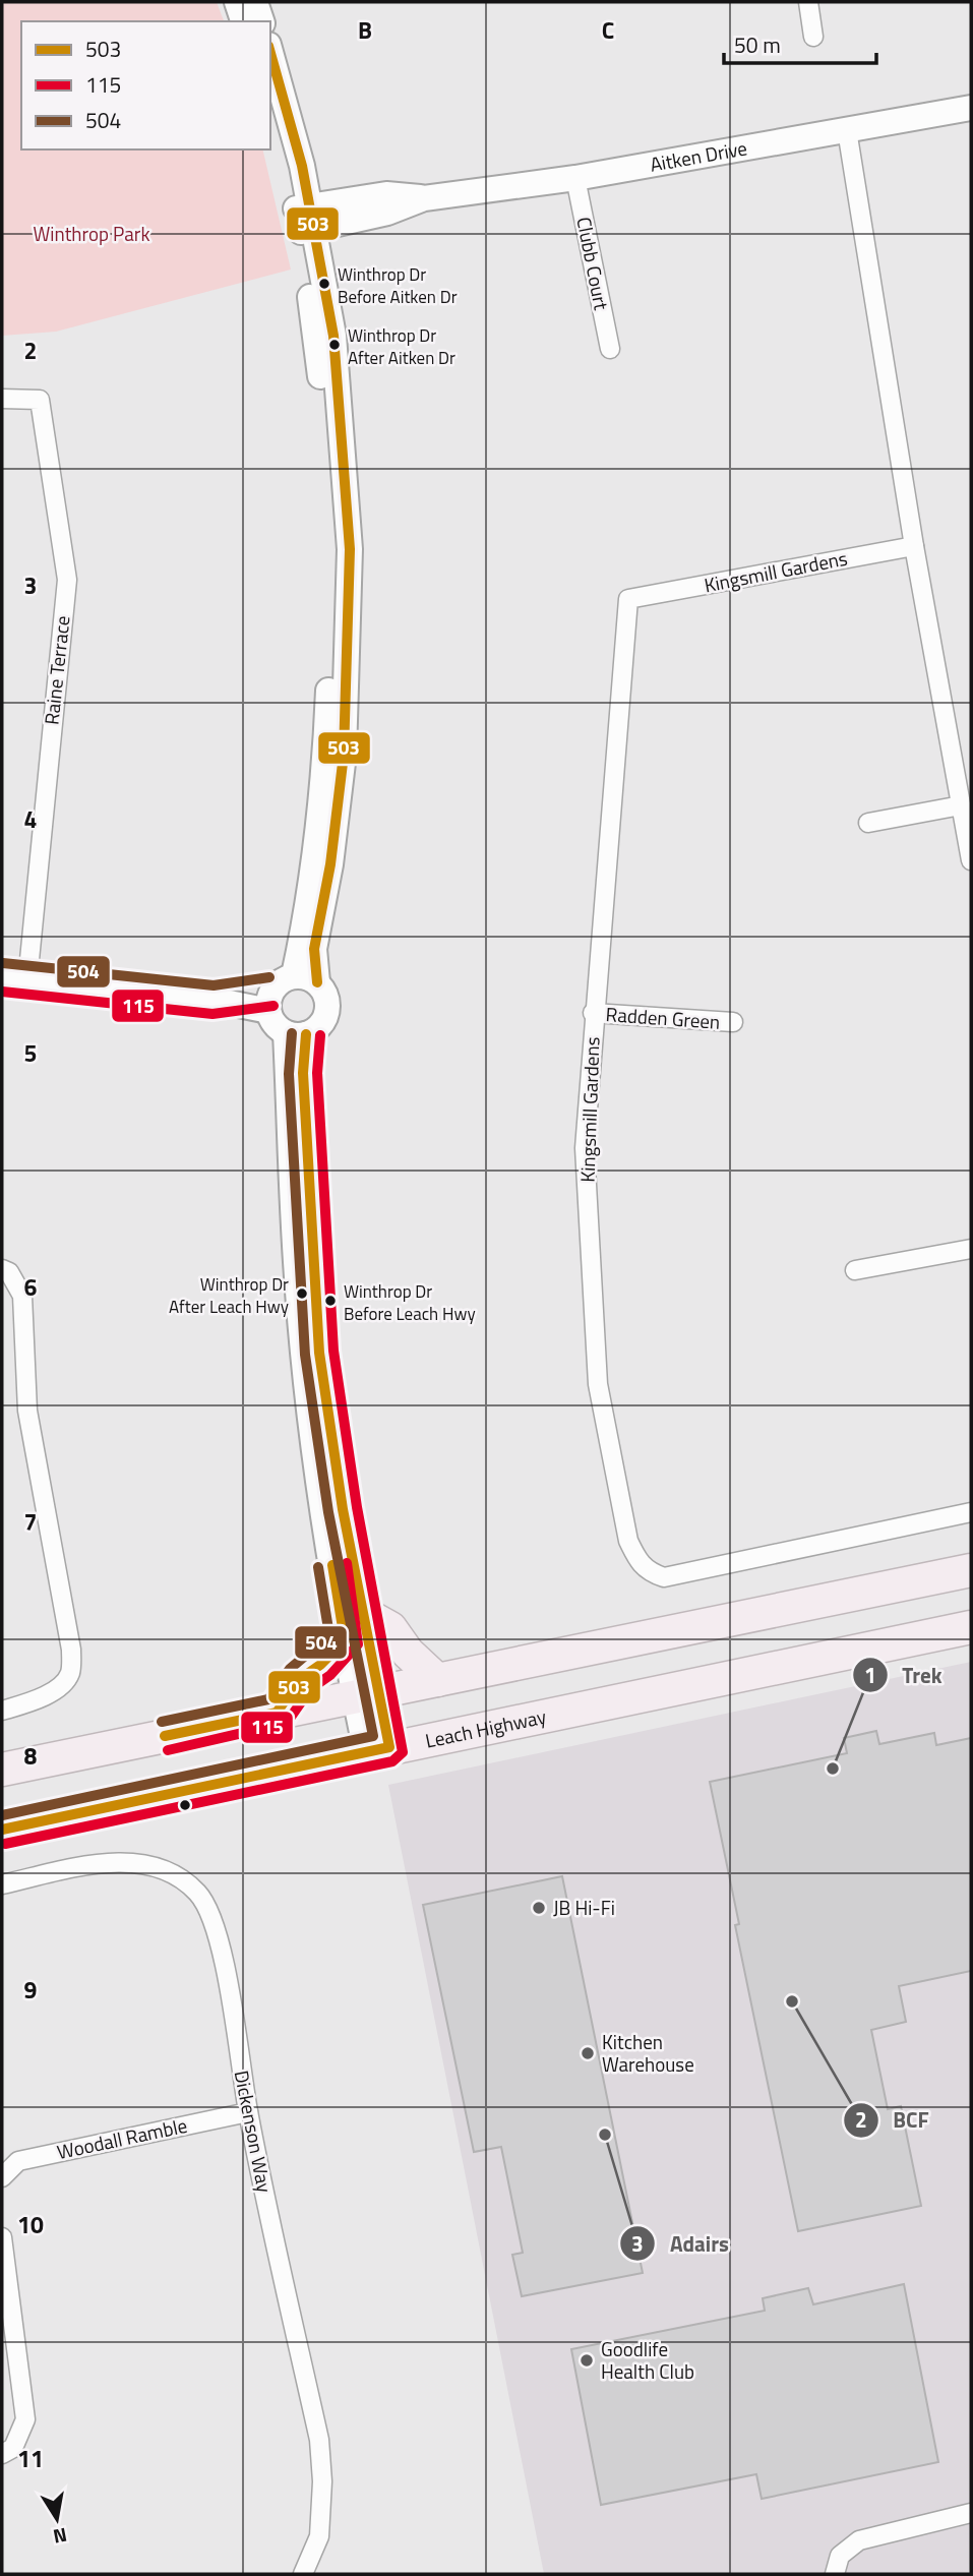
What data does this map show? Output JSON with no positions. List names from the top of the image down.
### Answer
{
  "streets": {
    "highway": ["Leach Highway"],
    "street": [
      "Aitken Drive",
      "Clubb Court",
      "Kingsmill Gardens",
      "Raine Terrace",
      "Radden Green",
      "Dickenson Way",
      "Woodall Ramble"
    ]
  },
  "crossings": [
    ["Aitken Drive", "Clubb Court"],
    ["Kingsmill Gardens", "Radden Green"],
    ["Dickenson Way", "Woodall Ramble"]
  ],
  "parks": ["Winthrop Park"],
  "places": [
    "Winthrop Dr Before Aitken Dr",
    "Winthrop Dr After Aitken Dr",
    "Winthrop Dr After Leach Hwy",
    "Winthrop Dr Before Leach Hwy",
    "Trek",
    "JB Hi-Fi",
    "BCF",
    "Kitchen Warehouse",
    "Adairs",
    "Goodlife Health Club"
  ],
  "lines": ["transit line 503", "transit line 504", "transit line 115"],
  "legend": ["503", "115", "504"],
  "scale_bar": "50 m",
  "north": "bottom",
  "grid": {
    "columns": ["B", "C"],
    "rows": [
      "2",
      "3",
      "4",
      "5",
      "6",
      "7",
      "8",
      "9",
      "10",
      "11"
    ]
  }
}
